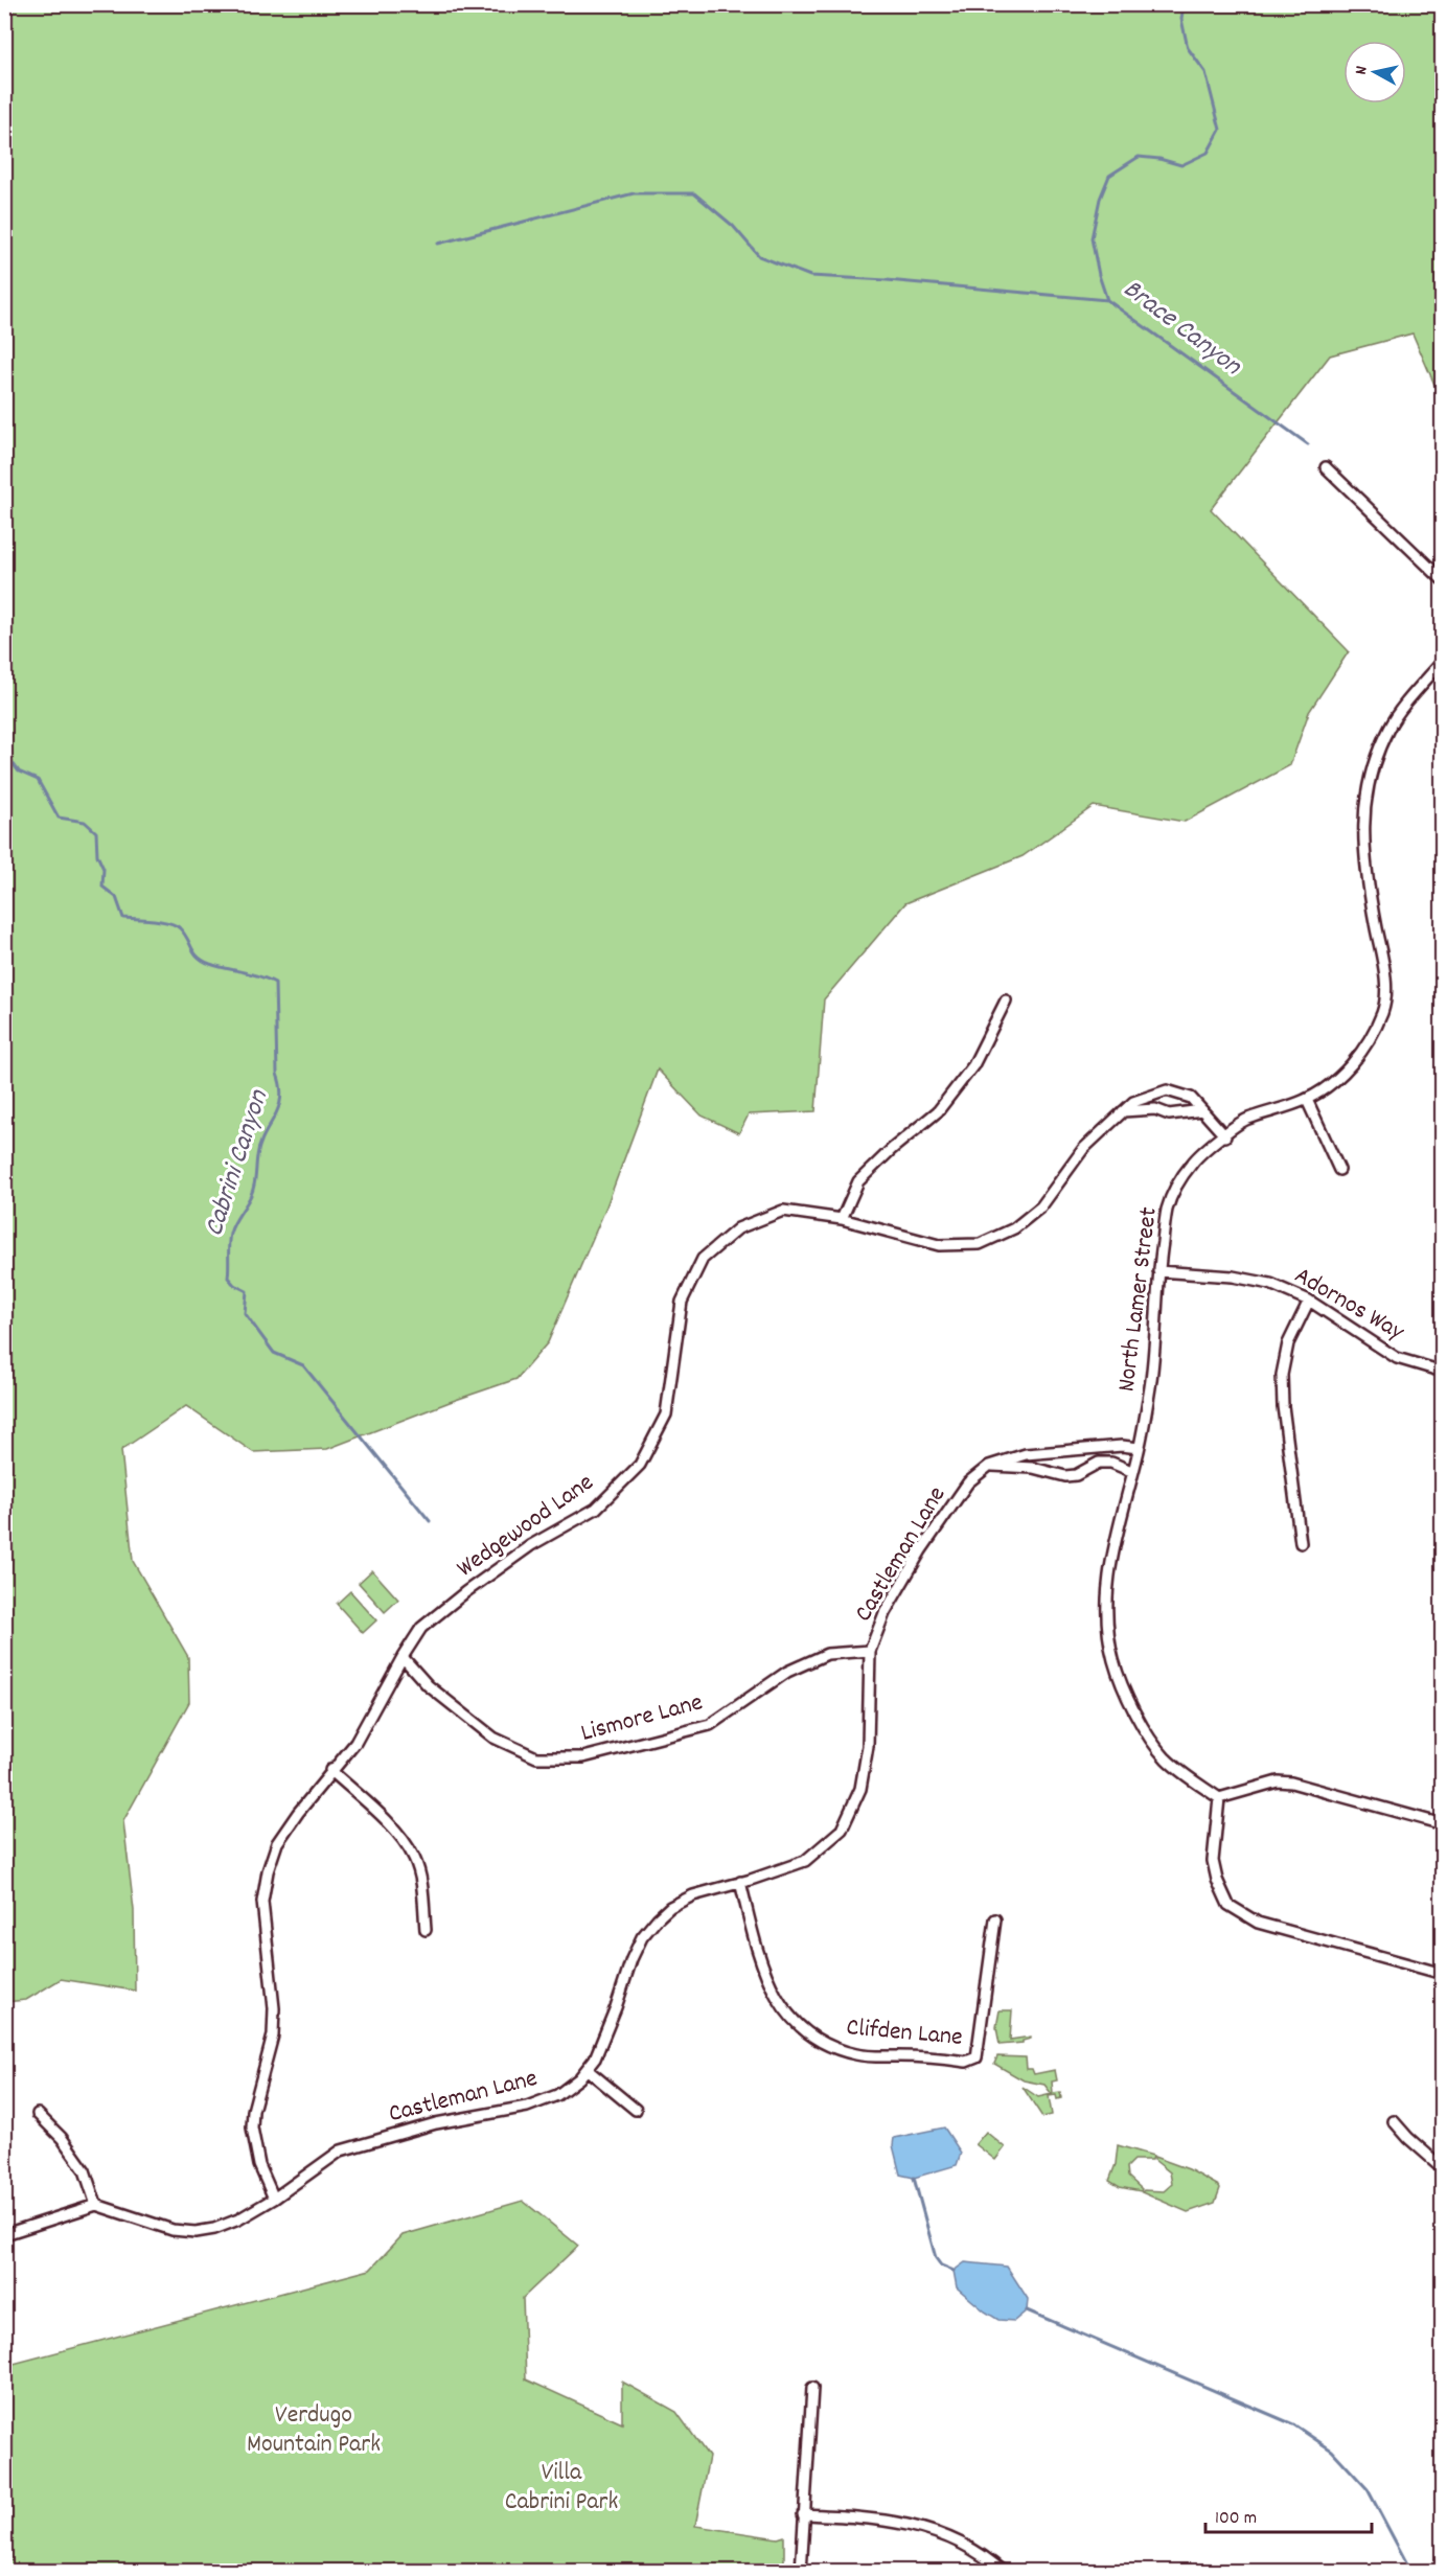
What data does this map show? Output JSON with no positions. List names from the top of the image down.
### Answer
{
  "streets": {
    "street": [
      "North Lamer Street",
      "Adornos Way",
      "Wedgewood Lane",
      "Castleman Lane",
      "Lismore Lane",
      "Clifden Lane"
    ]
  },
  "crossings": [
    ["North Lamer Street", "Adornos Way"],
    ["North Lamer Street", "Wedgewood Lane"],
    ["North Lamer Street", "Castleman Lane"],
    ["Wedgewood Lane", "Castleman Lane"],
    ["Wedgewood Lane", "Lismore Lane"],
    ["Castleman Lane", "Lismore Lane"],
    ["Castleman Lane", "Clifden Lane"]
  ],
  "water": ["Brace Canyon", "Cabrini Canyon"],
  "parks": ["Verdugo Mountain Park", "Villa Cabrini Park"],
  "scale_bar": "100 m",
  "north": "left"
}
